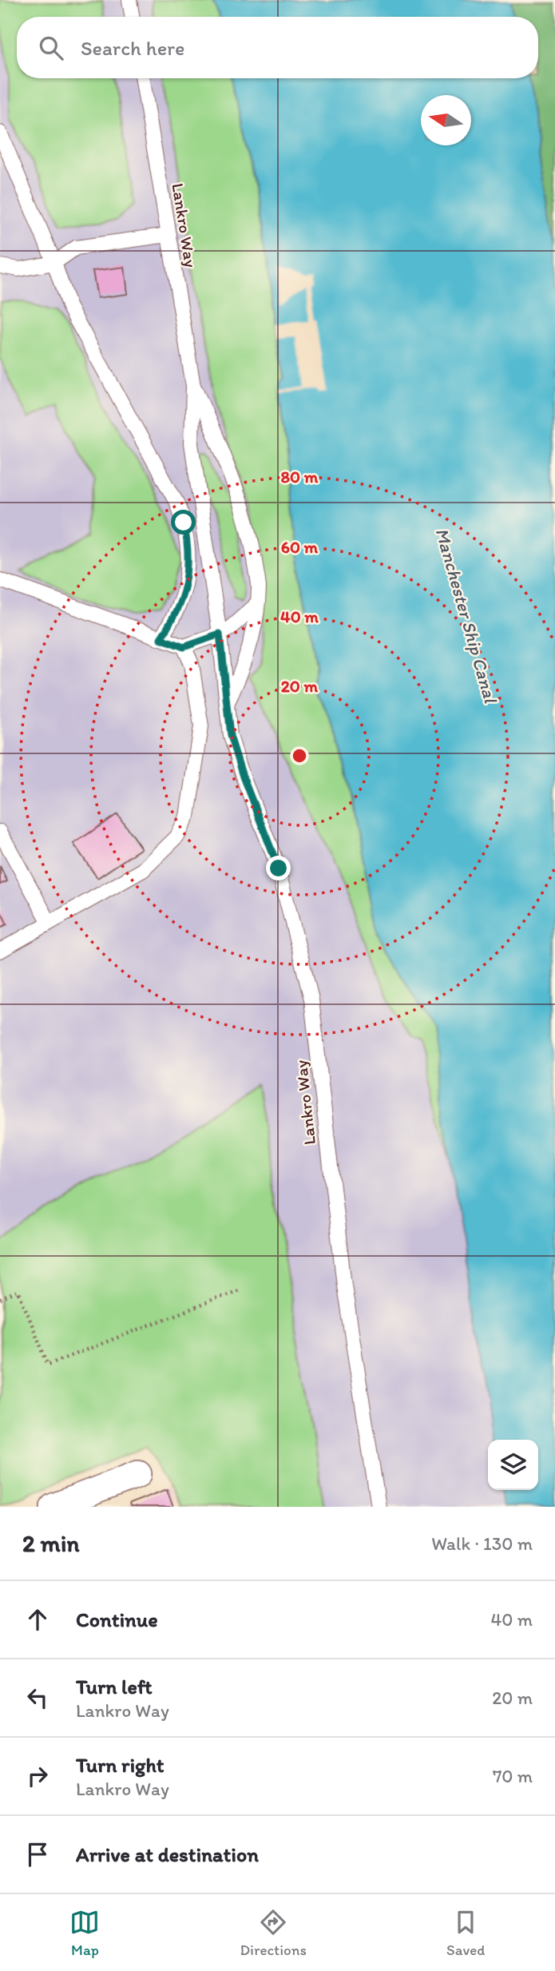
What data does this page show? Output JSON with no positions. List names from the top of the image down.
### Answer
{
  "streets": {
    "lane": ["Lankro Way"]
  },
  "water": ["Manchester Ship Canal"],
  "north": "left",
  "page": {
    "search": "Search here",
    "heading": ["2 min", "Walk · 130 m"],
    "list": [
      ["Continue", "40 m"],
      ["Turn left", "Lankro Way", "20 m"],
      ["Turn right", "Lankro Way", "70 m"],
      "Arrive at destination"
    ],
    "nav": ["Map", "Directions", "Saved"]
  },
  "rings": [
    "80 m",
    "60 m",
    "40 m",
    "20 m"
  ]
}
